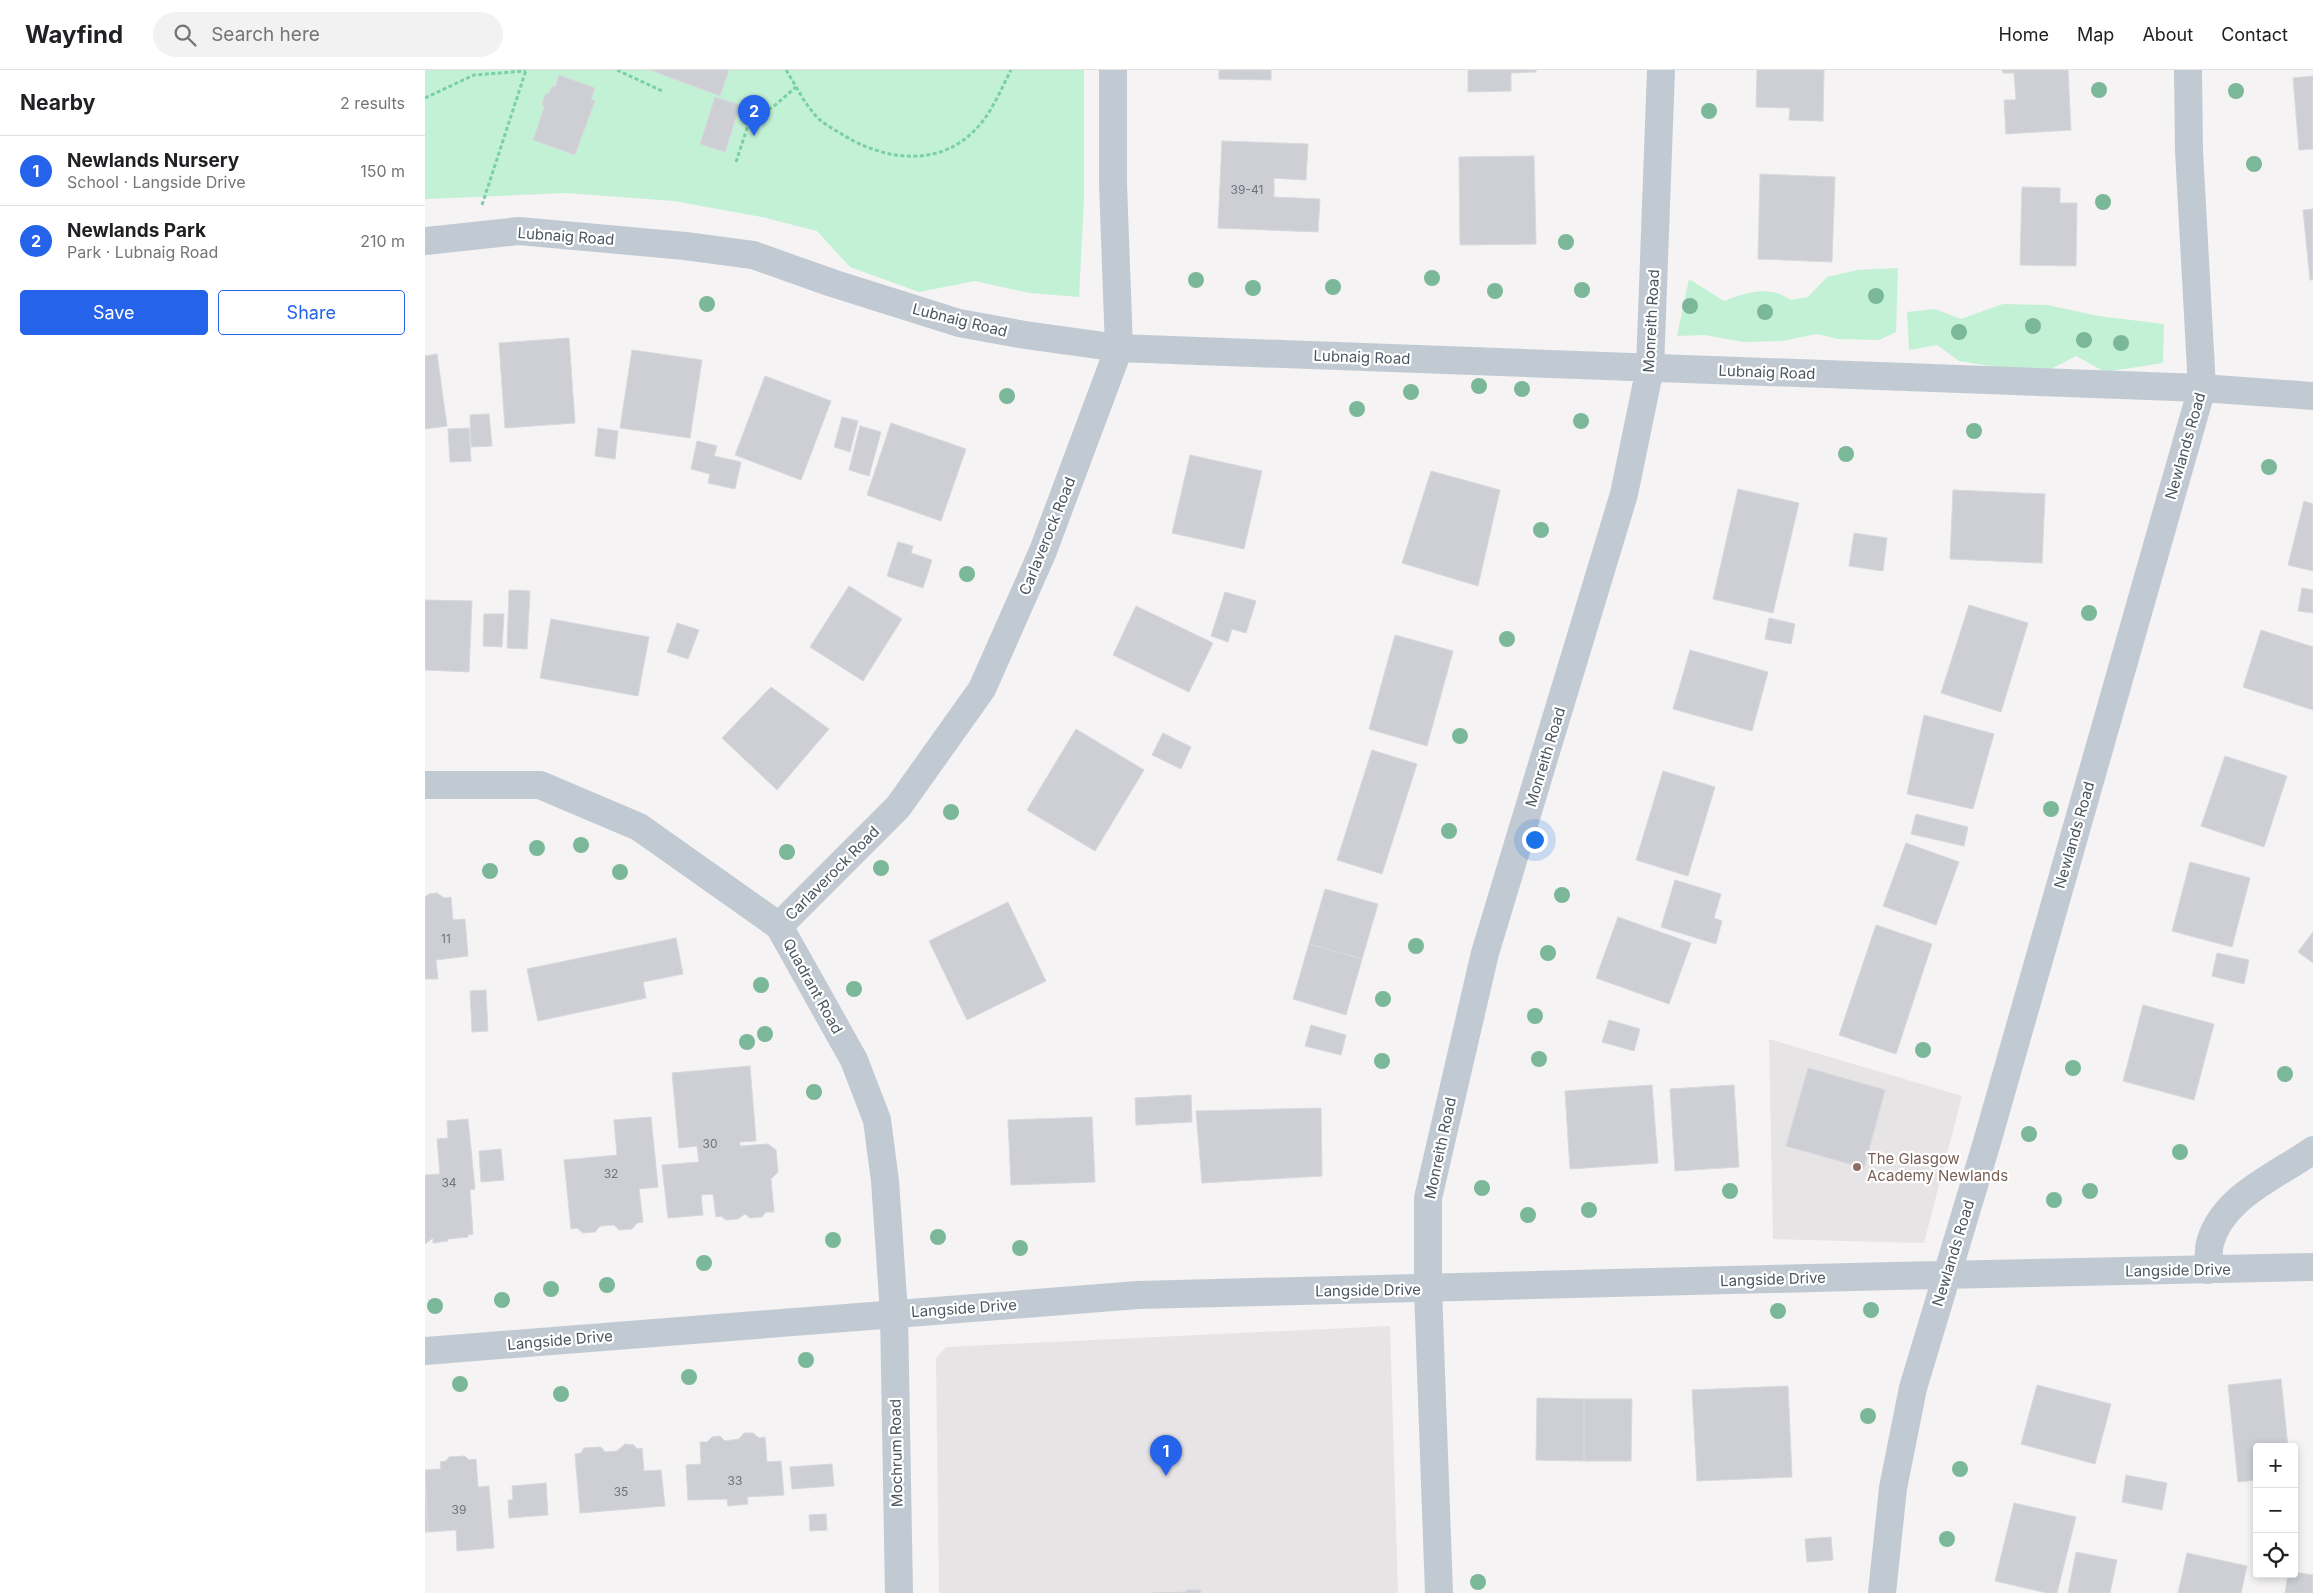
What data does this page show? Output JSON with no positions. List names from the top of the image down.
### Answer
{
  "streets": {
    "street": [
      "Lubnaig Road",
      "Monreith Road",
      "Newlands Road",
      "Carlaverock Road",
      "Quadrant Road",
      "Langside Drive",
      "Mochrum Road"
    ]
  },
  "crossings": [
    ["Lubnaig Road", "Monreith Road"],
    ["Lubnaig Road", "Newlands Road"],
    ["Lubnaig Road", "Carlaverock Road"],
    ["Monreith Road", "Langside Drive"],
    ["Newlands Road", "Langside Drive"],
    ["Carlaverock Road", "Quadrant Road"],
    ["Quadrant Road", "Langside Drive"],
    ["Quadrant Road", "Mochrum Road"],
    ["Langside Drive", "Mochrum Road"]
  ],
  "places": ["The Glasgow Academy Newlands"],
  "house_numbers": [
    "39-41",
    "11",
    "30",
    "32",
    "34",
    "33",
    "35",
    "39"
  ],
  "page": {
    "header": "Wayfind",
    "search": "Search here",
    "nav": [
      "Home",
      "Map",
      "About",
      "Contact"
    ],
    "heading": ["Nearby", "2 results"],
    "pins": ["2", "1"],
    "list": [
      {
        "mark": "1",
        "name": "Newlands Nursery",
        "note": "School · Langside Drive",
        "value": "150 m"
      },
      {
        "mark": "2",
        "name": "Newlands Park",
        "note": "Park · Lubnaig Road",
        "value": "210 m"
      }
    ],
    "buttons": ["Save", "Share"],
    "map_buttons": ["+", "−"]
  }
}
